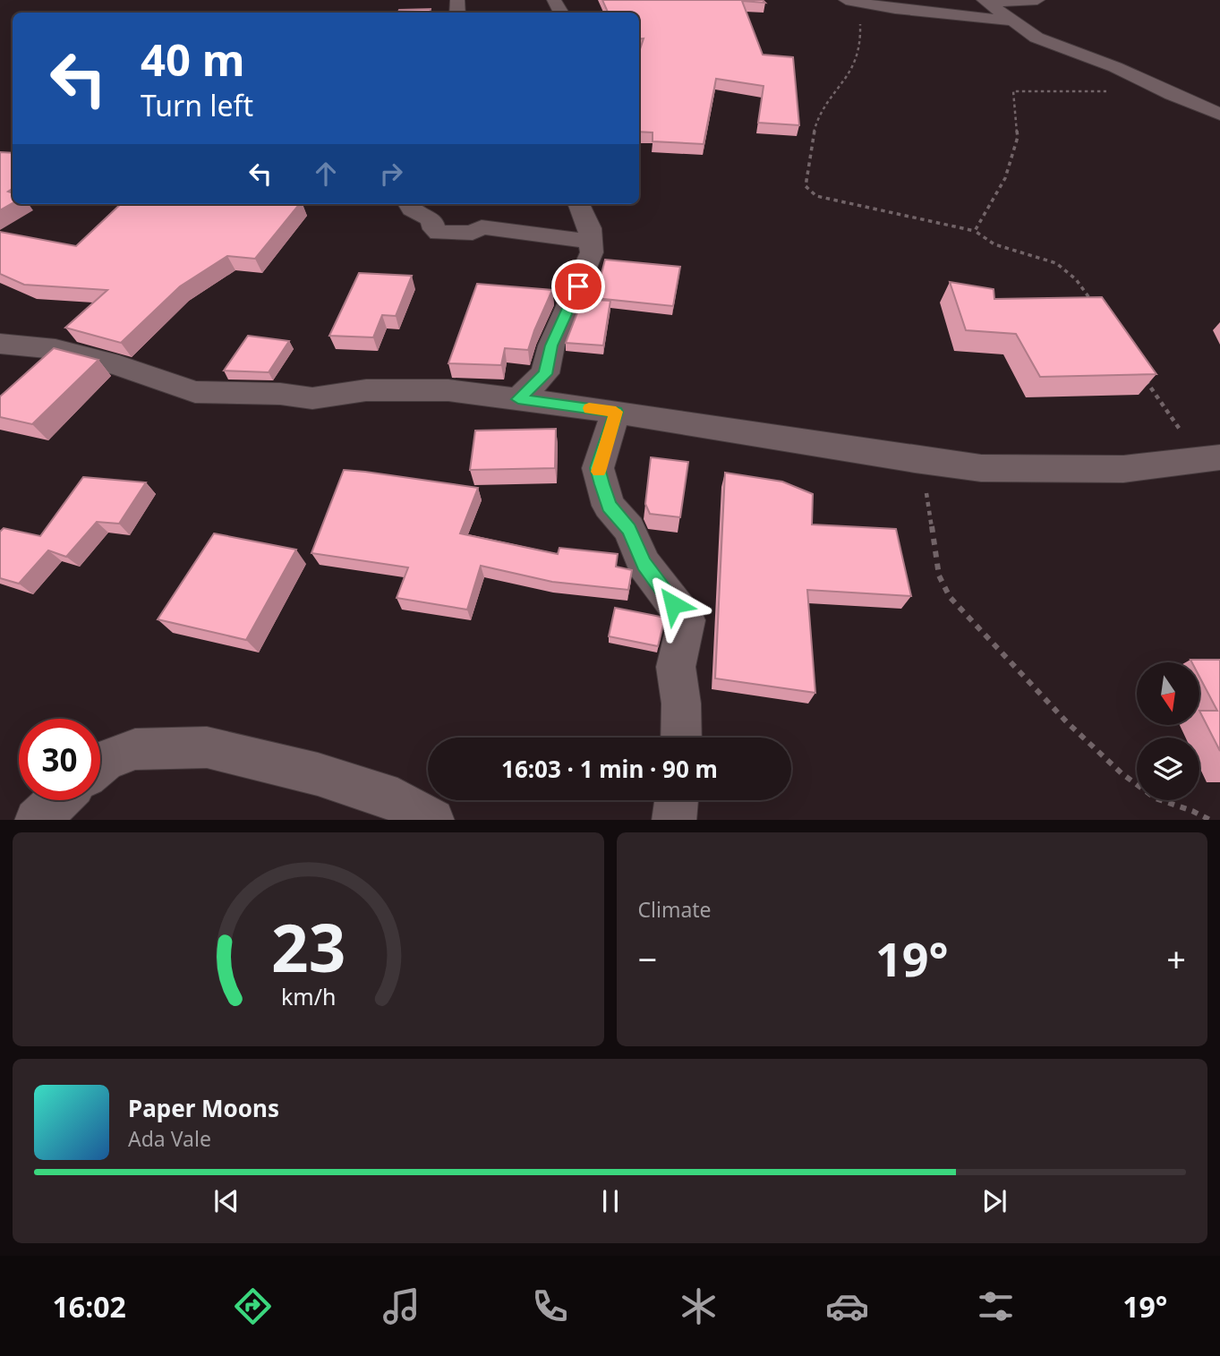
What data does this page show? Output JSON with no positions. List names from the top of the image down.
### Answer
{
  "north": "bottom",
  "page": {
    "turn": ["40 m", "Turn left"],
    "limit": "30",
    "trip": "16:03 · 1 min · 90 m",
    "tile": "Climate",
    "heat": ["−", "19°", "+"],
    "song": ["Paper Moons", "Ada Vale"],
    "tabs": ["16:02", "19°"],
    "gauge": ["23", "km/h"]
  }
}
